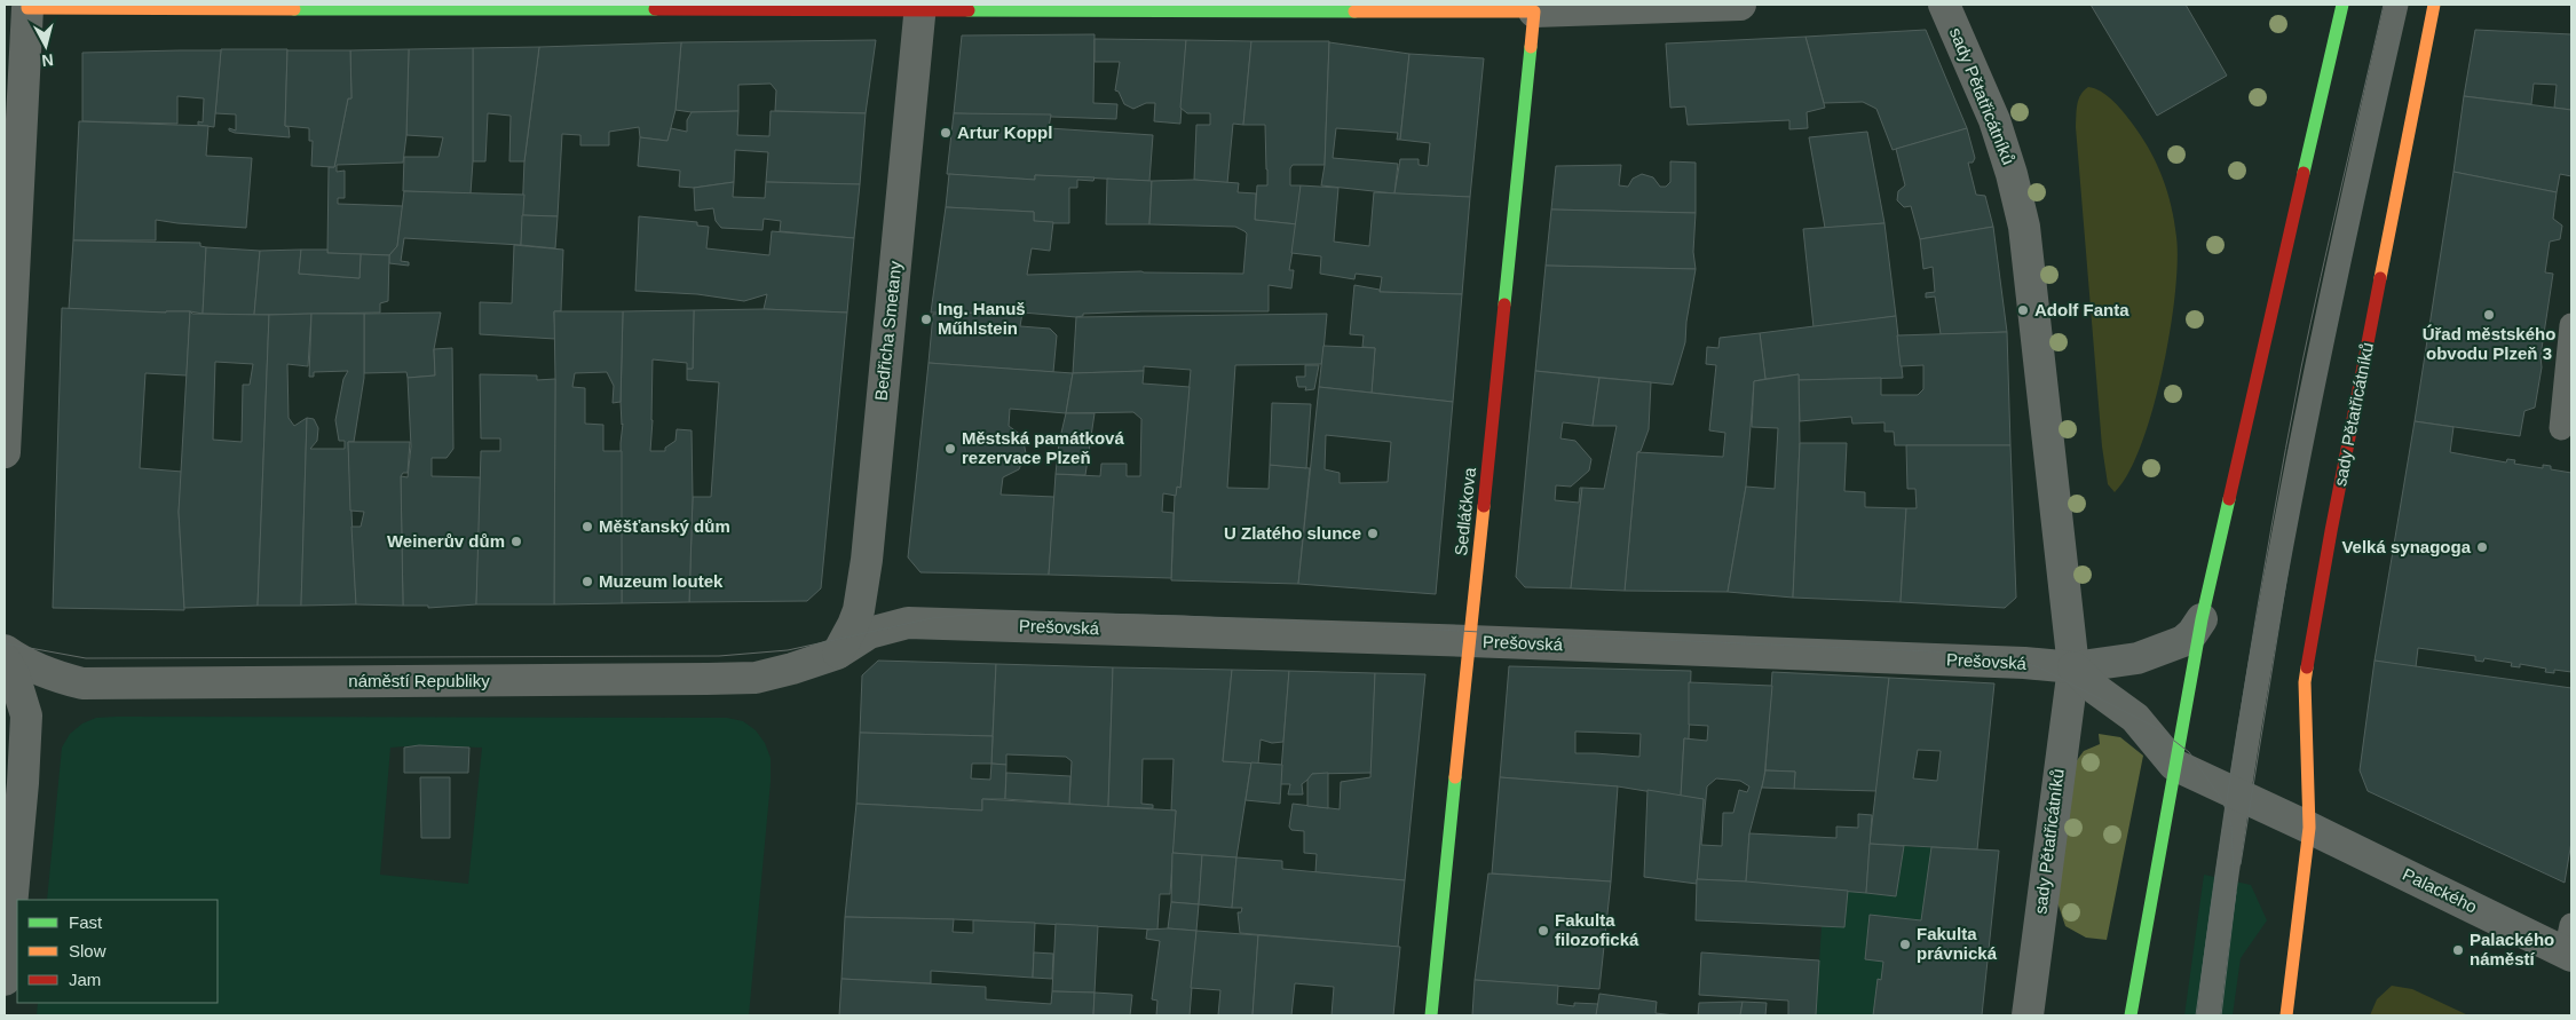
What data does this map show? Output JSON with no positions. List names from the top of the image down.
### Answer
{
  "streets": {
    "street": [
      "sady Pětatřicátníků",
      "Bedřicha Smetany",
      "Sedláčkova",
      "Prešovská",
      "náměstí Republiky",
      "Palackého"
    ]
  },
  "crossings": [
    ["sady Pětatřicátníků", "Prešovská"],
    ["sady Pětatřicátníků", "Palackého"],
    ["Bedřicha Smetany", "Prešovská"],
    ["Bedřicha Smetany", "náměstí Republiky"],
    ["Sedláčkova", "Prešovská"],
    ["Prešovská", "náměstí Republiky"]
  ],
  "places": [
    "Artur Koppl",
    "Adolf Fanta",
    "Úřad městského obvodu Plzeň 3",
    "Ing. Hanuš Műhlstein",
    "Městská památková rezervace Plzeň",
    "Měšťanský dům",
    "U Zlatého slunce",
    "Weinerův dům",
    "Velká synagoga",
    "Muzeum loutek",
    "Fakulta filozofická",
    "Fakulta právnická",
    "Palackého náměstí"
  ],
  "legend": ["Fast", "Slow", "Jam"],
  "north": "bottom"
}
